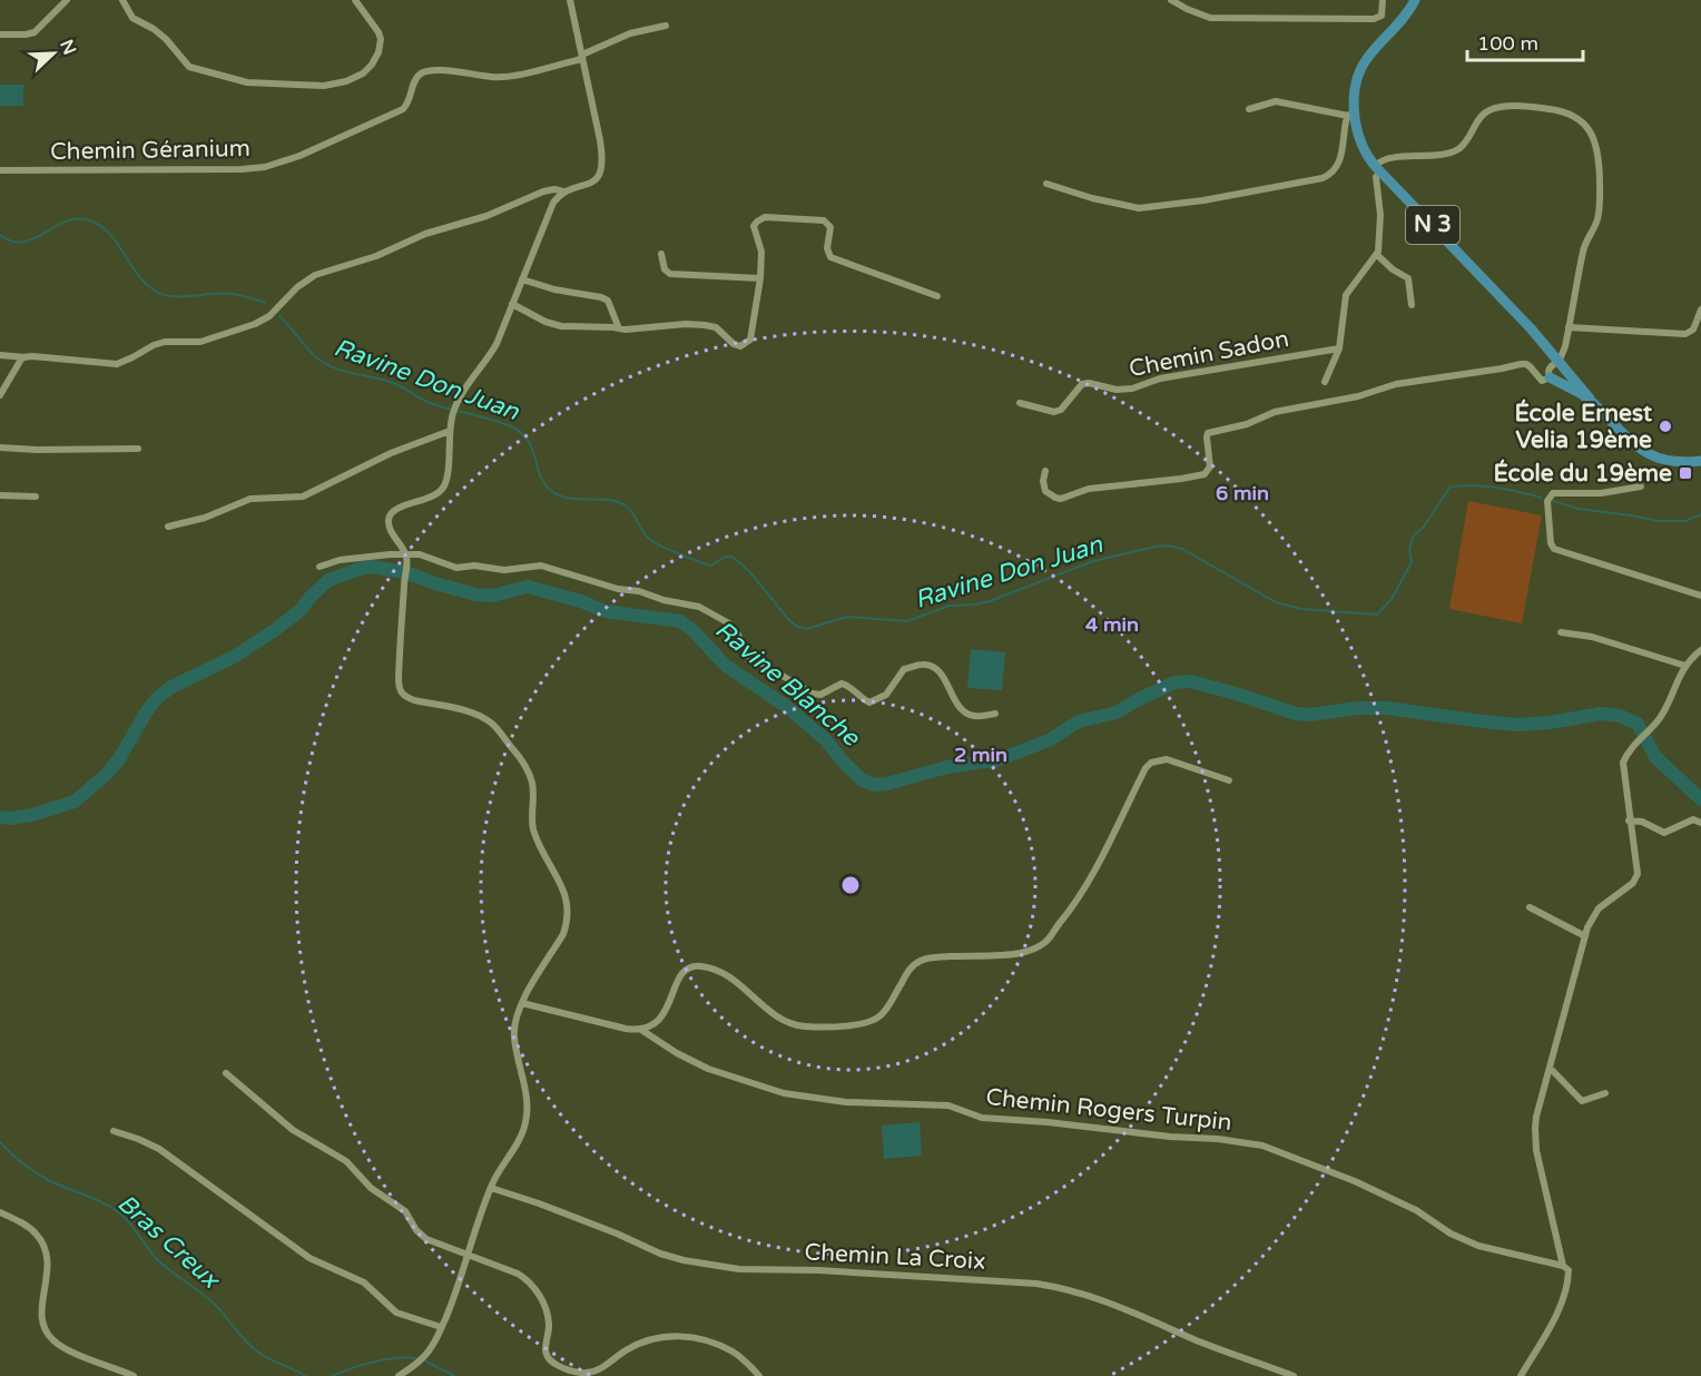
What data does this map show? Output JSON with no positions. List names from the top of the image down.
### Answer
{
  "streets": {
    "main road": ["N 3"],
    "street": [
      "Chemin Géranium",
      "Chemin Sadon",
      "Chemin Rogers Turpin",
      "Chemin La Croix"
    ]
  },
  "water": ["Ravine Don Juan", "Ravine Blanche", "Bras Creux"],
  "places": {
    "other": ["École Ernest Velia 19ème"],
    "transit": ["École du 19ème"]
  },
  "scale_bar": "100 m",
  "north": "top right",
  "rings": ["6 min", "4 min", "2 min"]
}
